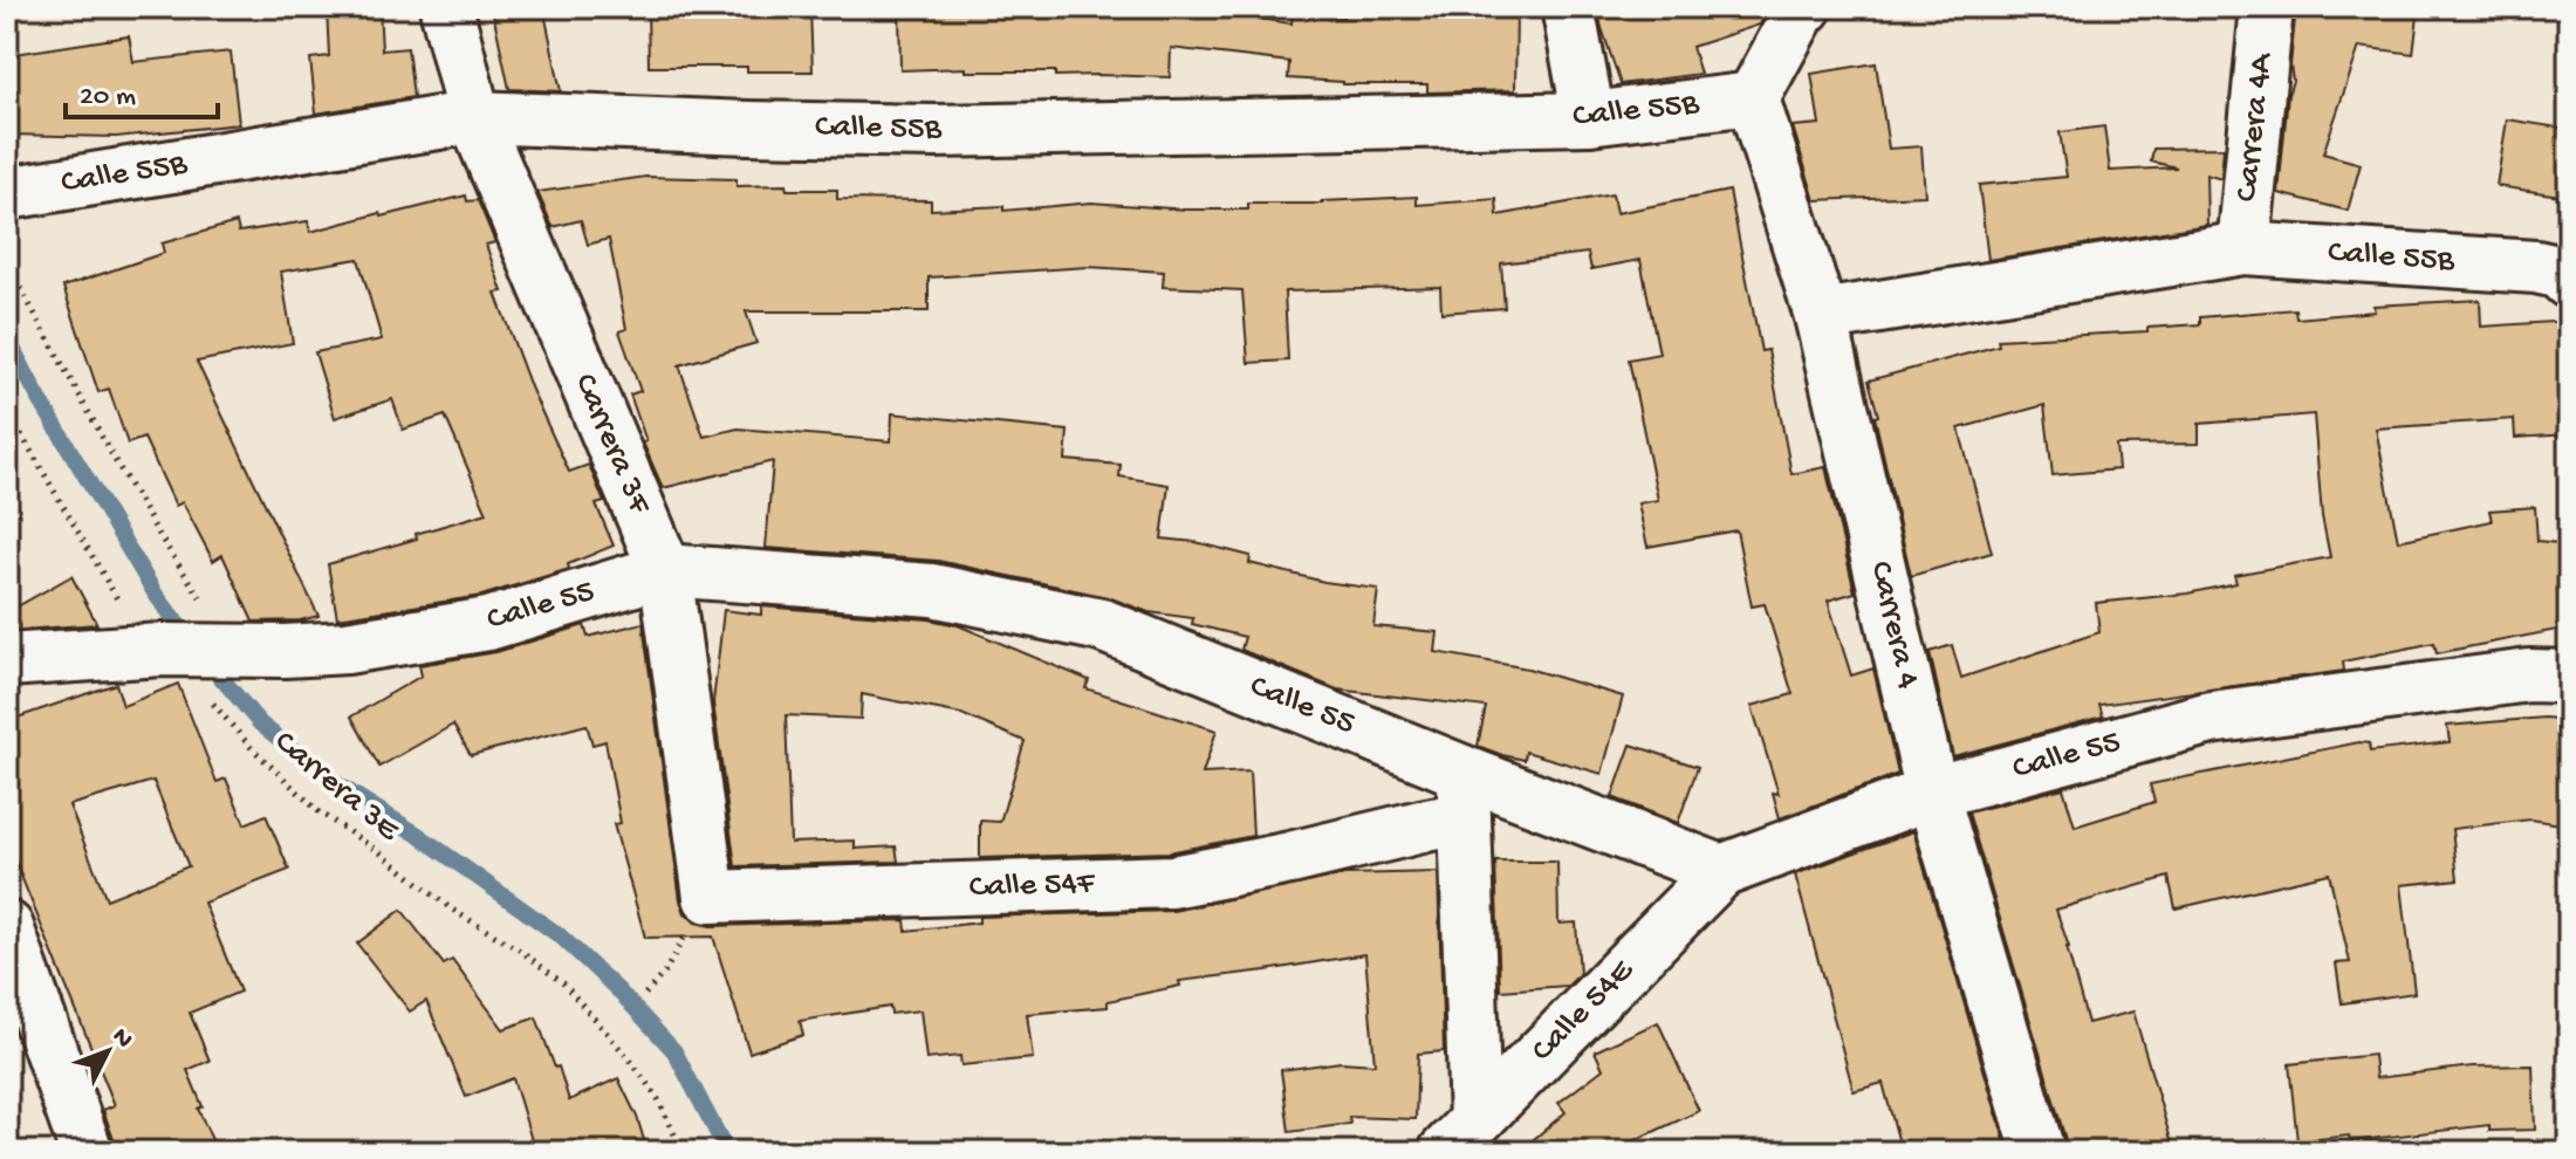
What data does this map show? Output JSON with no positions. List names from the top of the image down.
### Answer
{
  "streets": {
    "street": [
      "Calle 55B",
      "Carrera 4A",
      "Carrera 3F",
      "Calle 55",
      "Carrera 4",
      "Calle 54F",
      "Calle 54E"
    ],
    "path": ["Carrera 3E"]
  },
  "crossings": [
    ["Calle 55B", "Carrera 4A"],
    ["Calle 55B", "Carrera 3F"],
    ["Calle 55B", "Carrera 4"],
    ["Carrera 3F", "Calle 55"],
    ["Carrera 3F", "Calle 54F"],
    ["Calle 55", "Carrera 4"],
    ["Calle 55", "Carrera 3E"],
    ["Calle 55", "Calle 54F"],
    ["Calle 55", "Calle 54E"]
  ],
  "scale_bar": "20 m",
  "north": "top right"
}
